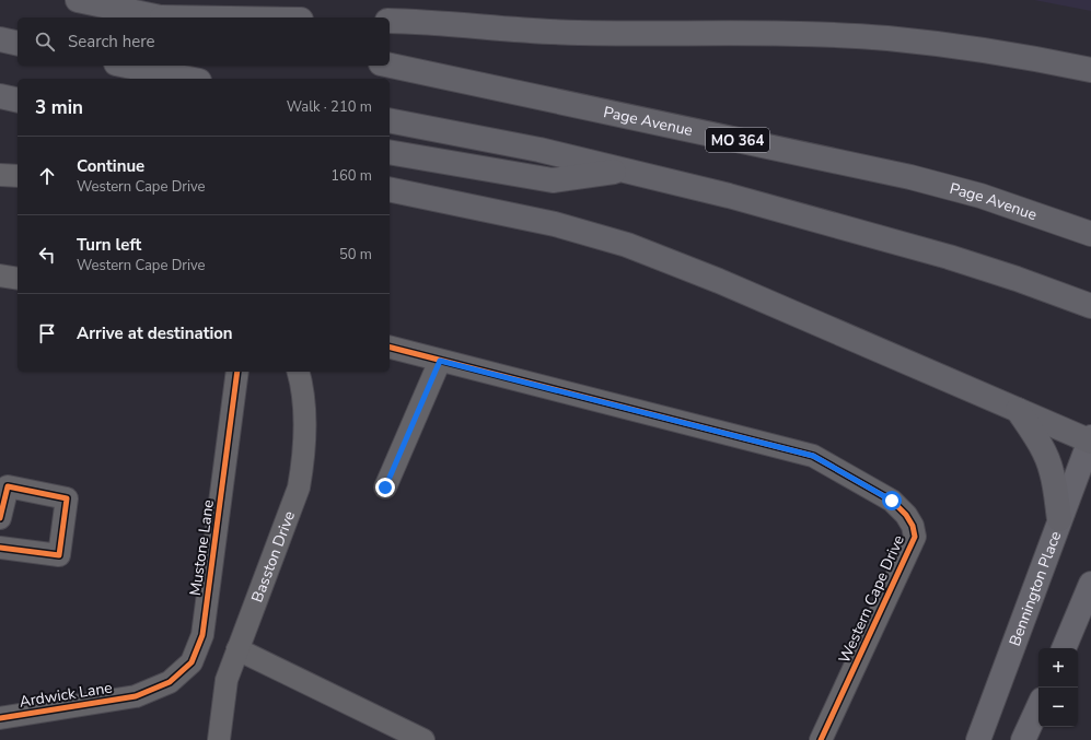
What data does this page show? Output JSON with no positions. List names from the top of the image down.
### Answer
{
  "streets": {
    "highway": ["Page Avenue", "MO 364"],
    "main road": ["Bennington Place"],
    "street": [
      "Mustone Lane",
      "Basston Drive",
      "Western Cape Drive",
      "Ardwick Lane"
    ]
  },
  "crossings": [
    ["Mustone Lane", "Ardwick Lane"]
  ],
  "page": {
    "search": "Search here",
    "heading": ["3 min", "Walk · 210 m"],
    "list": [
      ["Continue", "Western Cape Drive", "160 m"],
      ["Turn left", "Western Cape Drive", "50 m"],
      "Arrive at destination"
    ],
    "map_buttons": ["+", "−"]
  }
}
